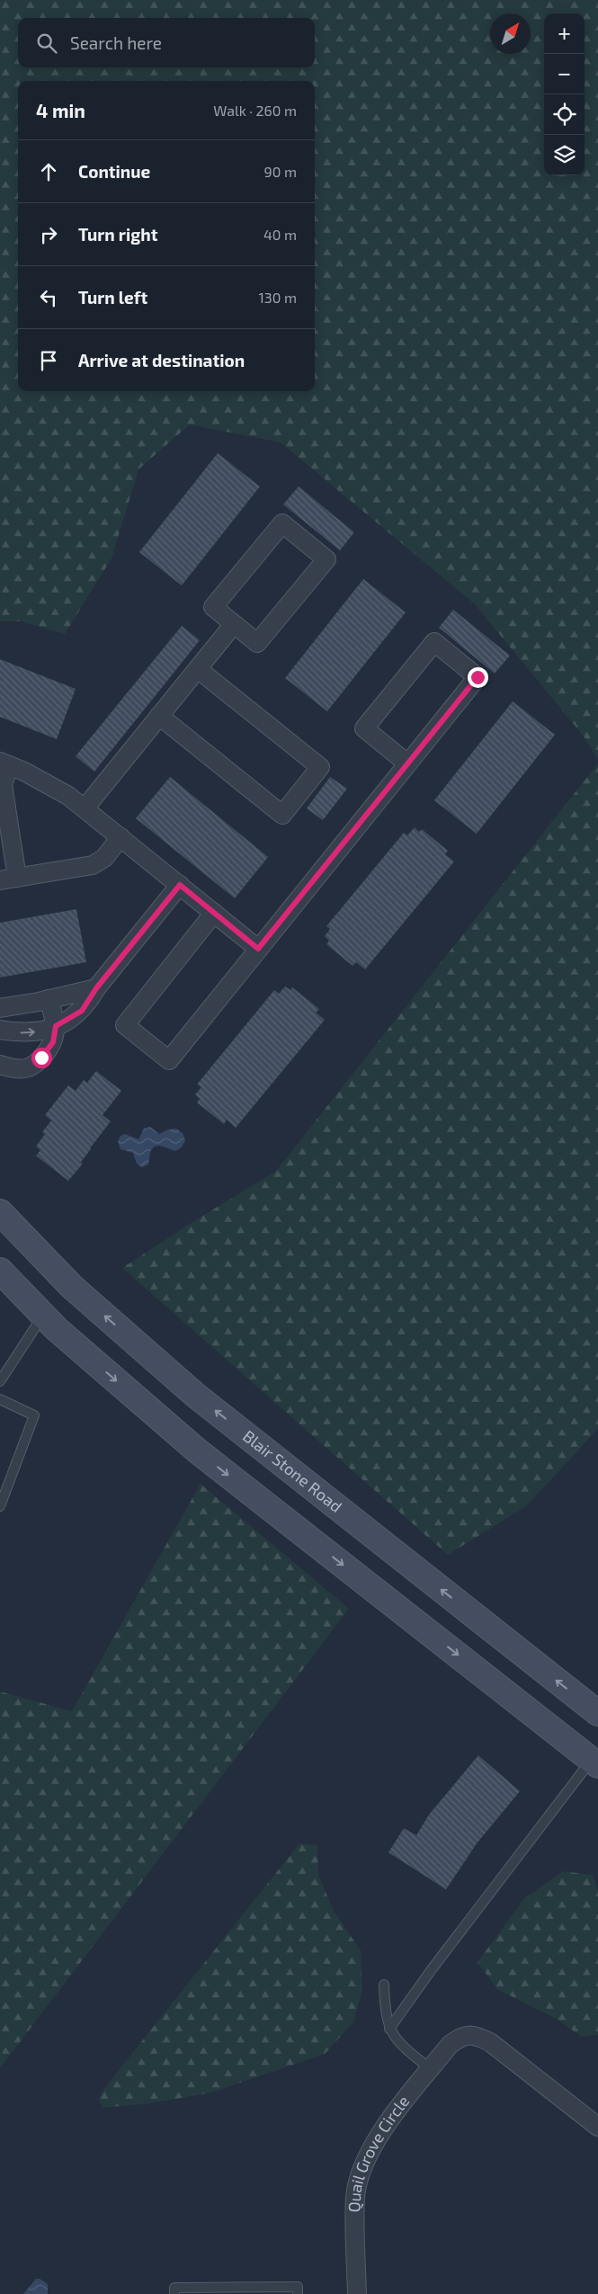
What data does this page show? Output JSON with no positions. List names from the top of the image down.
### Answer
{
  "streets": {
    "main road": ["Blair Stone Road"],
    "street": ["Quail Grove Circle"]
  },
  "north": "top right",
  "page": {
    "map_buttons": ["+", "−"],
    "search": "Search here",
    "heading": ["4 min", "Walk · 260 m"],
    "list": [
      ["Continue", "90 m"],
      ["Turn right", "40 m"],
      ["Turn left", "130 m"],
      "Arrive at destination"
    ]
  }
}
